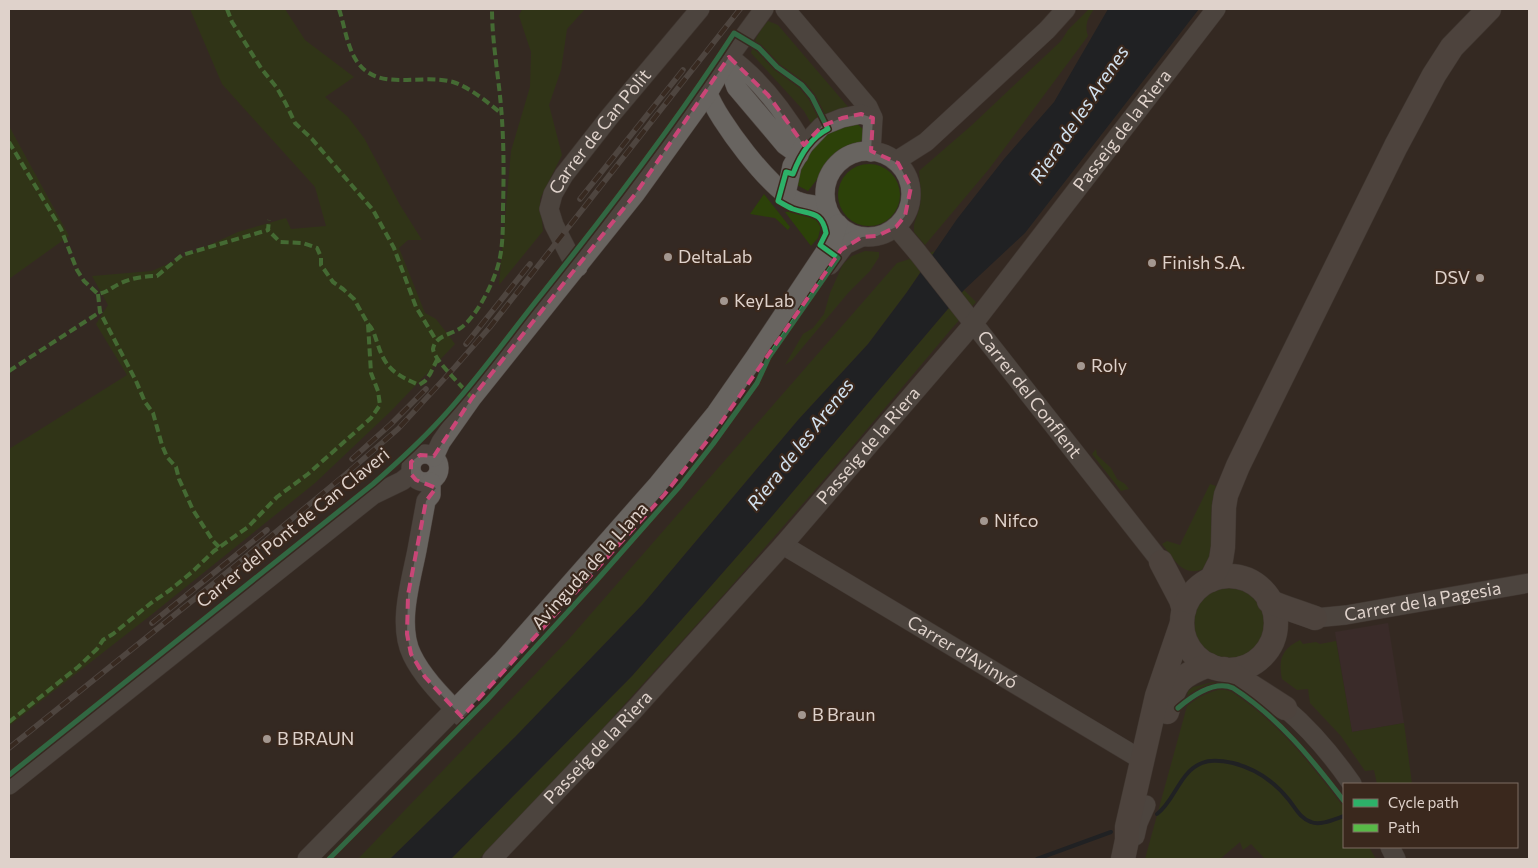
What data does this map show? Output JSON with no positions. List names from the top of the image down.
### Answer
{
  "streets": {
    "street": [
      "Passeig de la Riera",
      "Carrer de Can Pòlit",
      "Carrer del Conflent",
      "Carrer del Pont de Can Claveri",
      "Avinguda de la Llana",
      "Carrer de la Pagesia",
      "Carrer d'Avinyó"
    ]
  },
  "crossings": [
    ["Passeig de la Riera", "Carrer del Conflent"],
    ["Passeig de la Riera", "Carrer d'Avinyó"],
    ["Carrer del Conflent", "Avinguda de la Llana"]
  ],
  "water": ["Riera de les Arenes"],
  "places": [
    "DeltaLab",
    "Finish S.A.",
    "DSV",
    "KeyLab",
    "Roly",
    "Nifco",
    "B Braun",
    "B BRAUN"
  ],
  "legend": ["Cycle path", "Path"]
}
